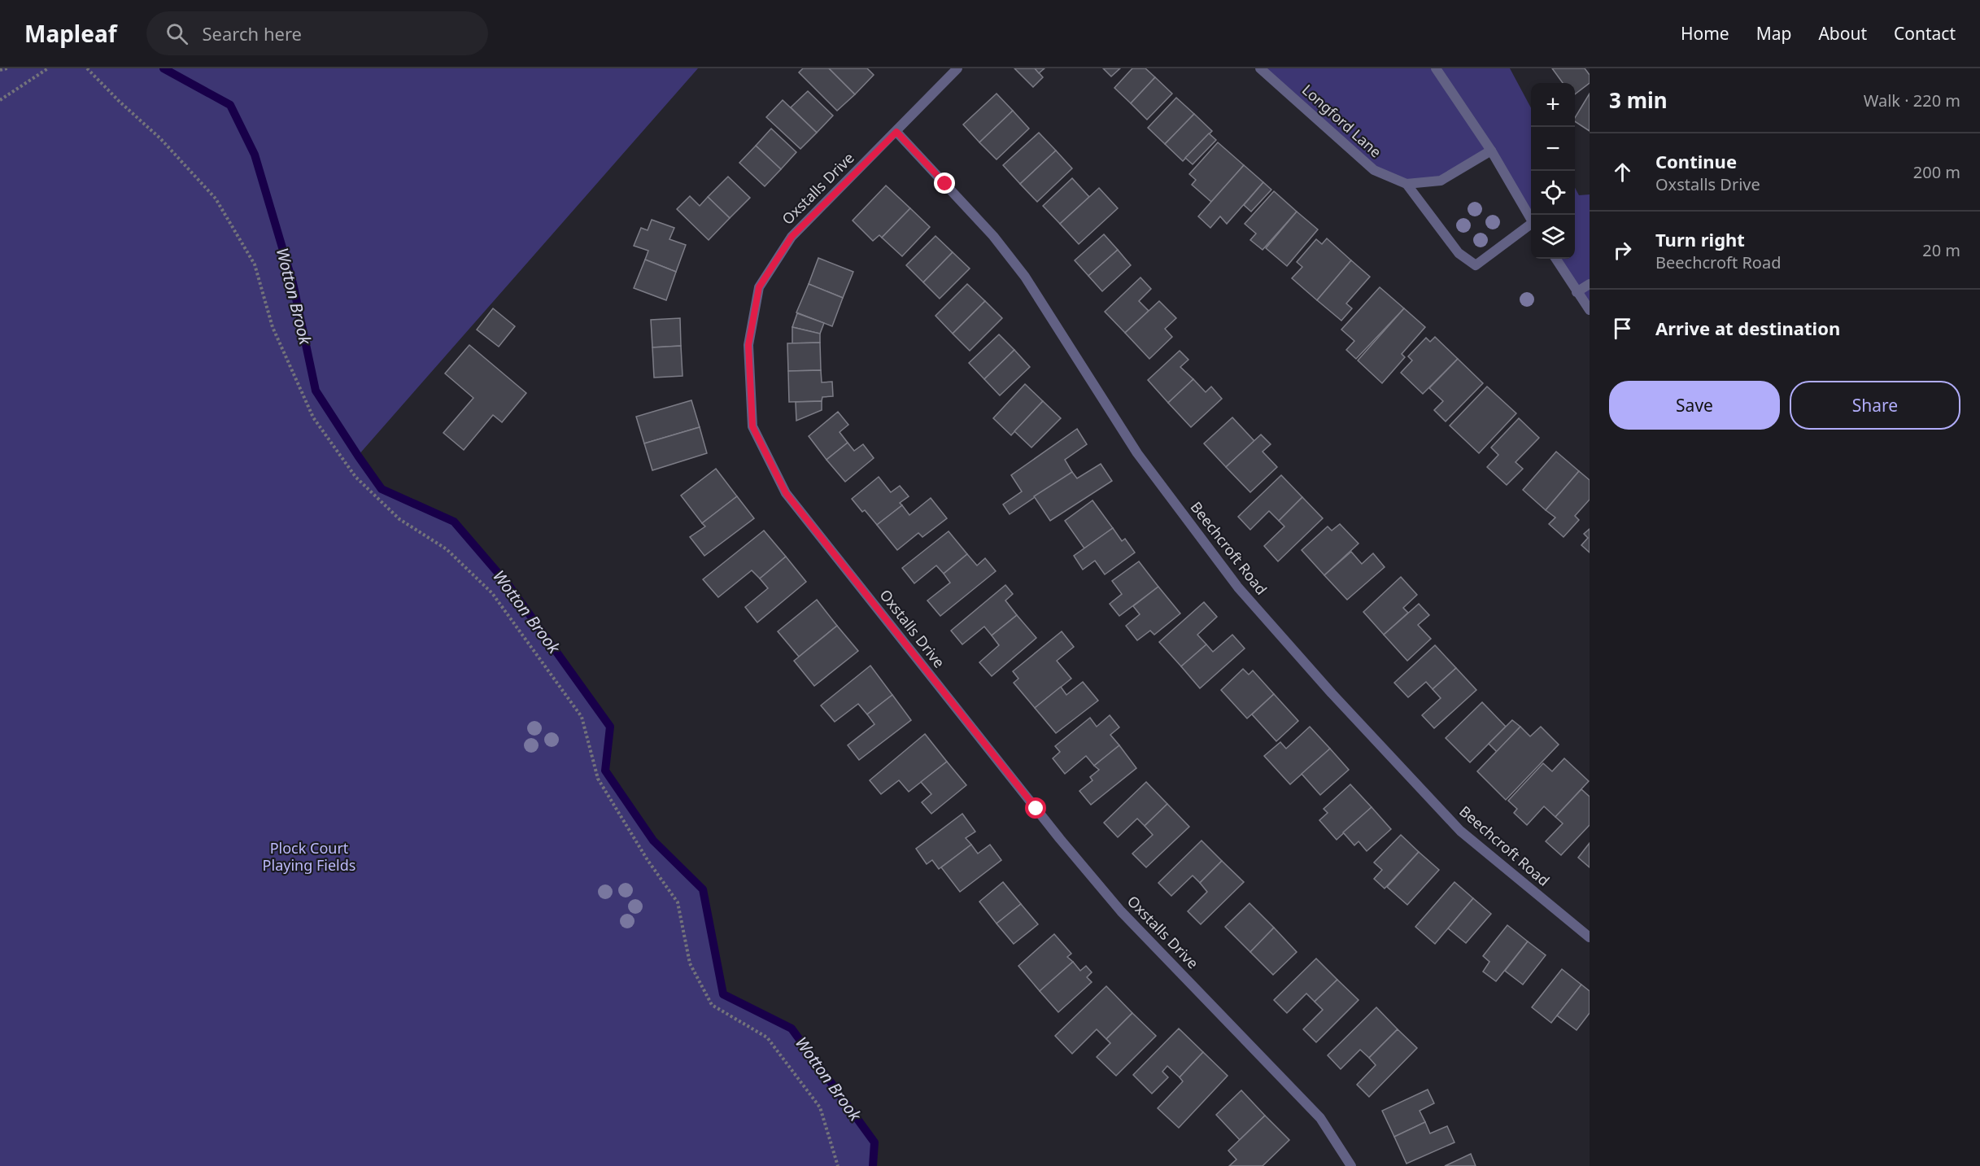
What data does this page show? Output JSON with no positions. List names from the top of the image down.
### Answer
{
  "streets": {
    "street": ["Longford Lane", "Oxstalls Drive", "Beechcroft Road"]
  },
  "crossings": [
    ["Oxstalls Drive", "Beechcroft Road"]
  ],
  "water": ["Wotton Brook"],
  "parks": ["Plock Court Playing Fields"],
  "page": {
    "header": "Mapleaf",
    "search": "Search here",
    "nav": [
      "Home",
      "Map",
      "About",
      "Contact"
    ],
    "heading": ["3 min", "Walk · 220 m"],
    "map_buttons": ["+", "−"],
    "list": [
      ["Continue", "Oxstalls Drive", "200 m"],
      ["Turn right", "Beechcroft Road", "20 m"],
      "Arrive at destination"
    ],
    "buttons": ["Save", "Share"]
  }
}
